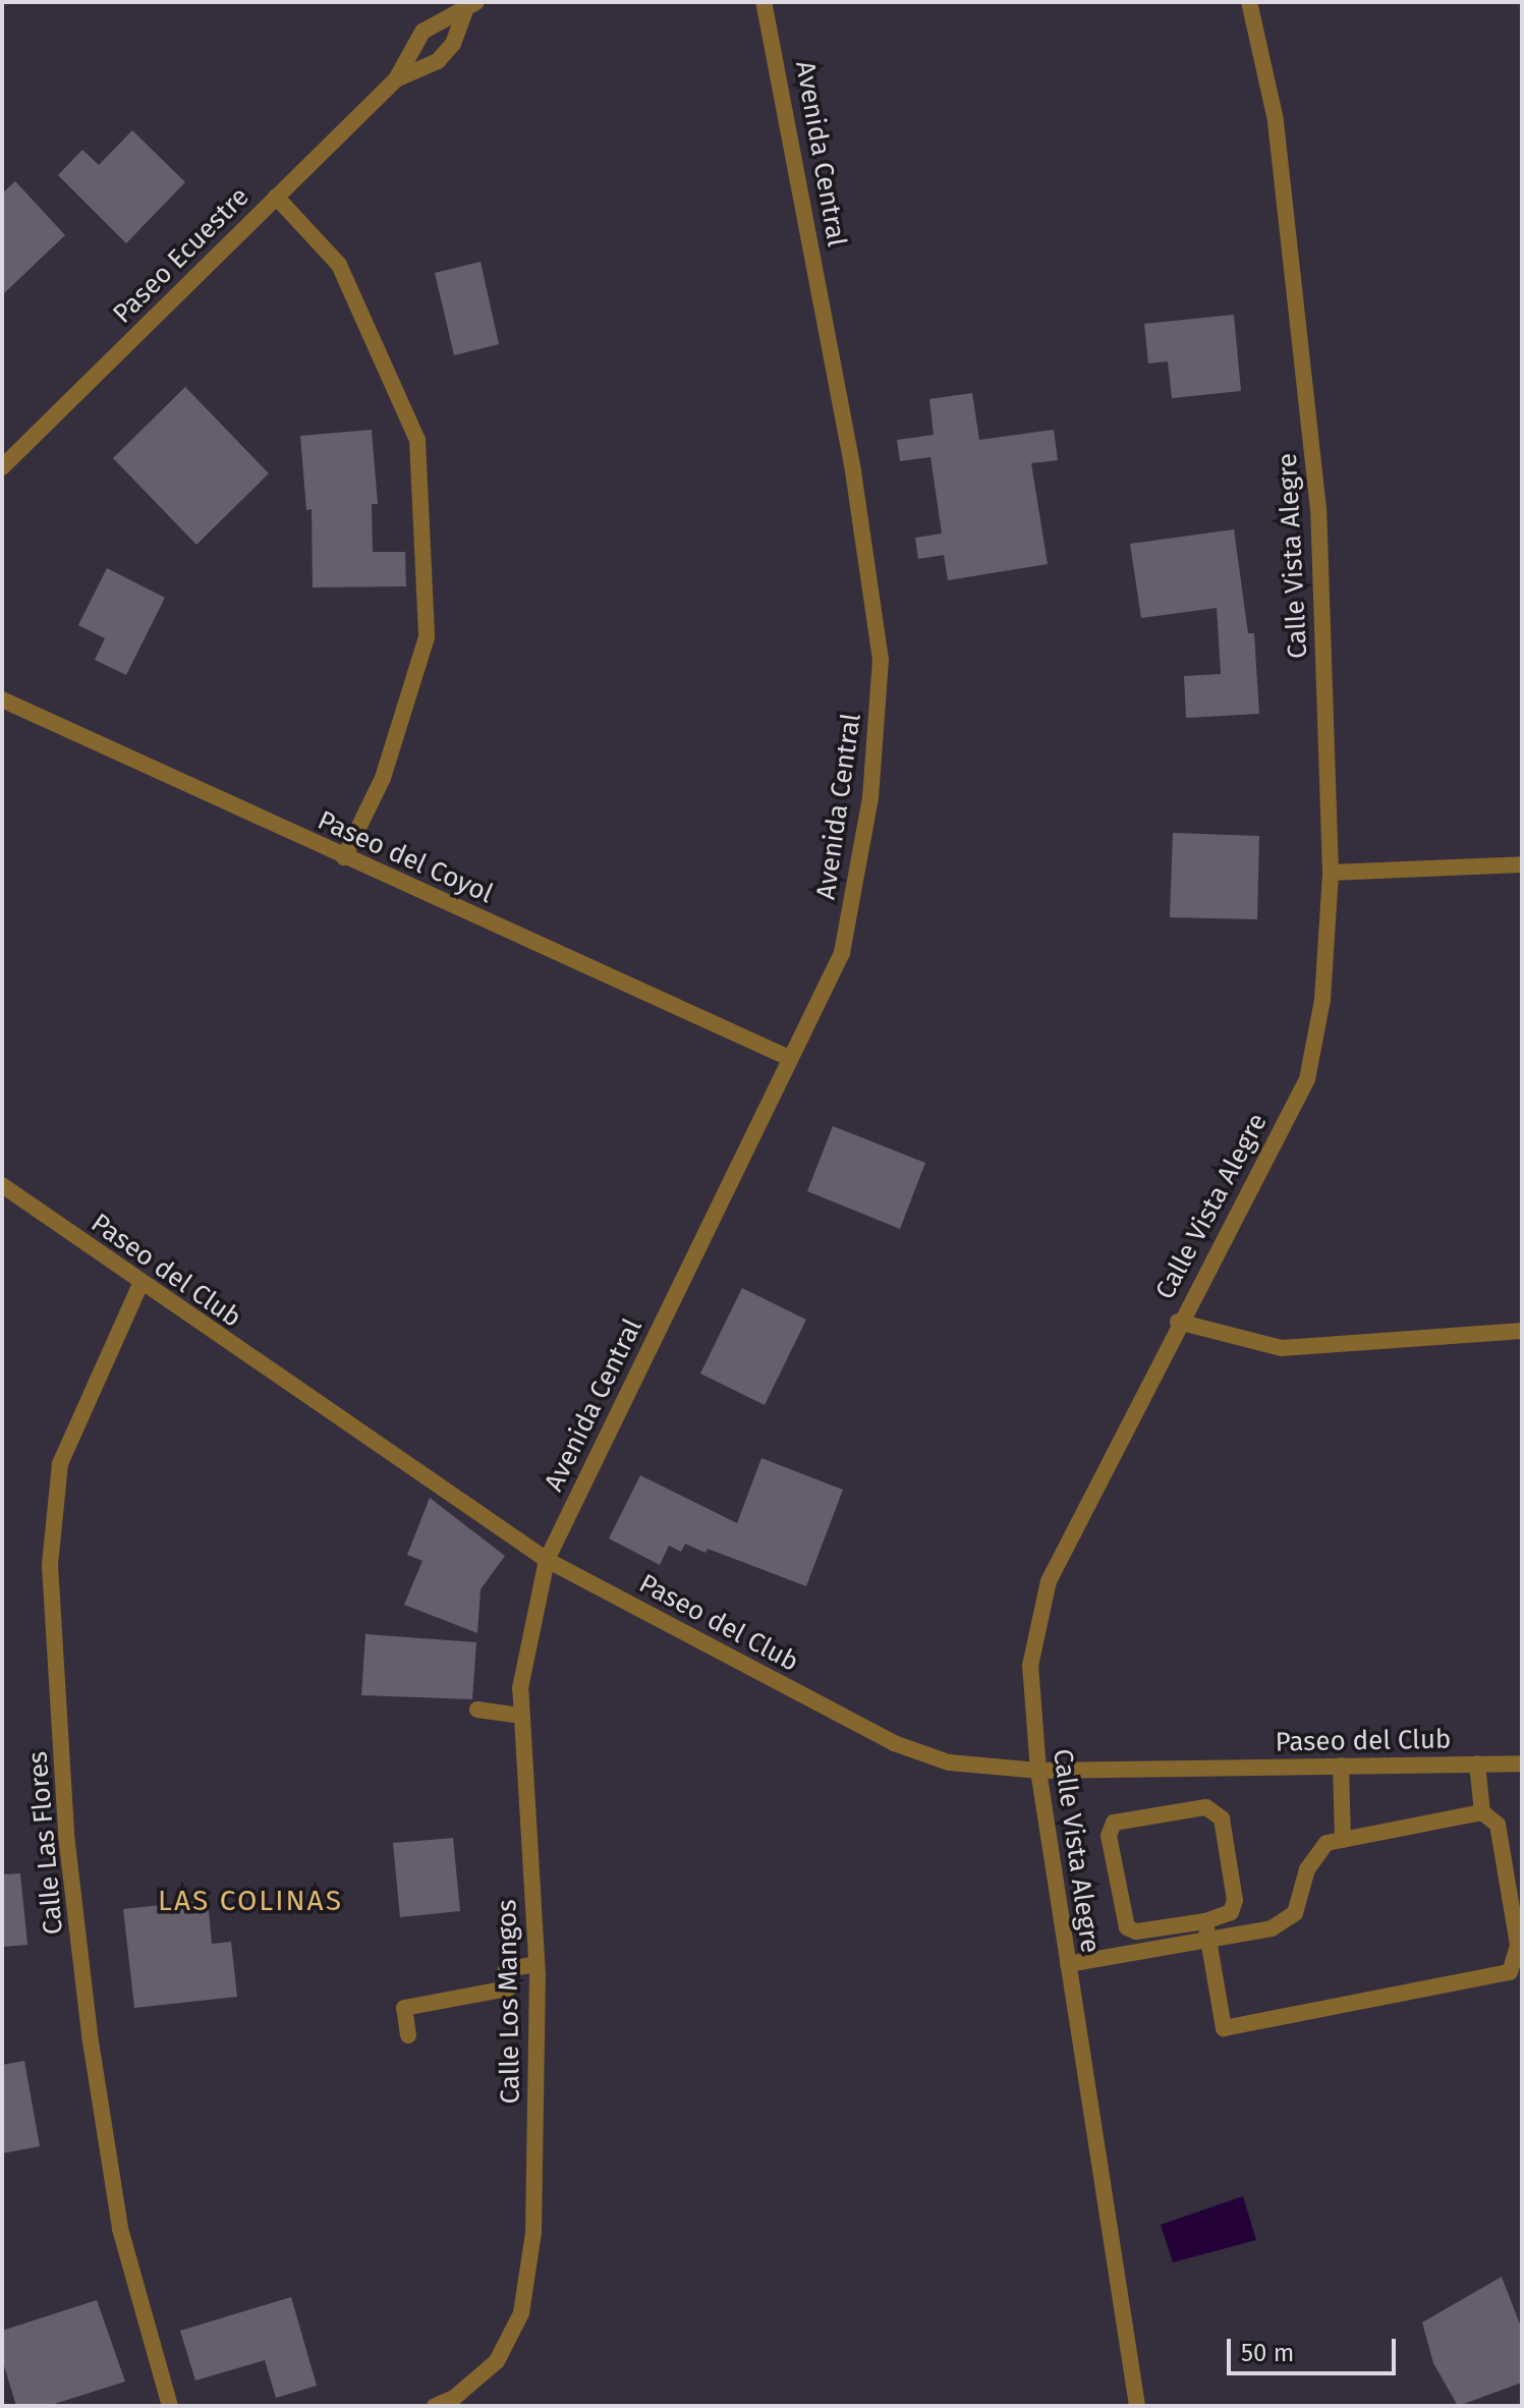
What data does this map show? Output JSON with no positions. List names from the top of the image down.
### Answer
{
  "streets": {
    "street": [
      "Avenida Central",
      "Paseo Ecuestre",
      "Calle Vista Alegre",
      "Paseo del Coyol",
      "Paseo del Club",
      "Calle Las Flores",
      "Calle Los Mangos"
    ]
  },
  "crossings": [
    ["Avenida Central", "Paseo del Coyol"],
    ["Avenida Central", "Paseo del Club"],
    ["Avenida Central", "Calle Los Mangos"],
    ["Calle Vista Alegre", "Paseo del Club"],
    ["Paseo del Club", "Calle Las Flores"],
    ["Paseo del Club", "Calle Los Mangos"]
  ],
  "districts": ["LAS COLINAS"],
  "scale_bar": "50 m"
}
